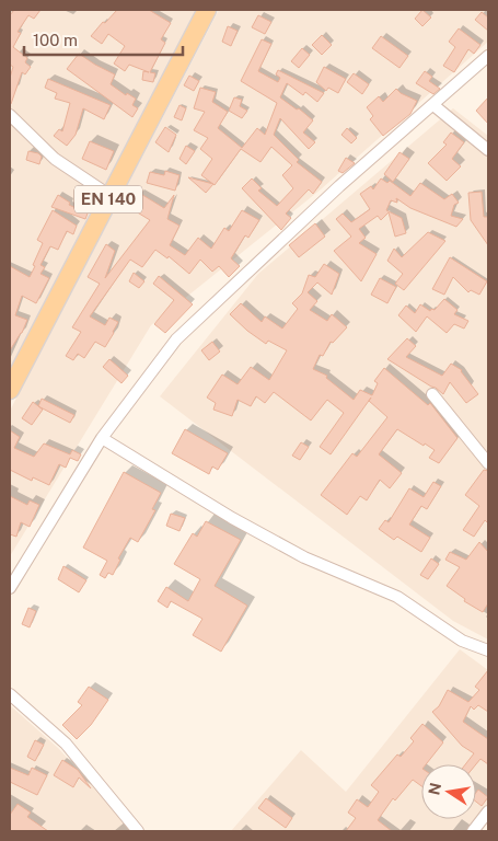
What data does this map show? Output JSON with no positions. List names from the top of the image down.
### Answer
{
  "streets": {
    "main road": ["EN 140"]
  },
  "scale_bar": "100 m",
  "north": "left"
}
